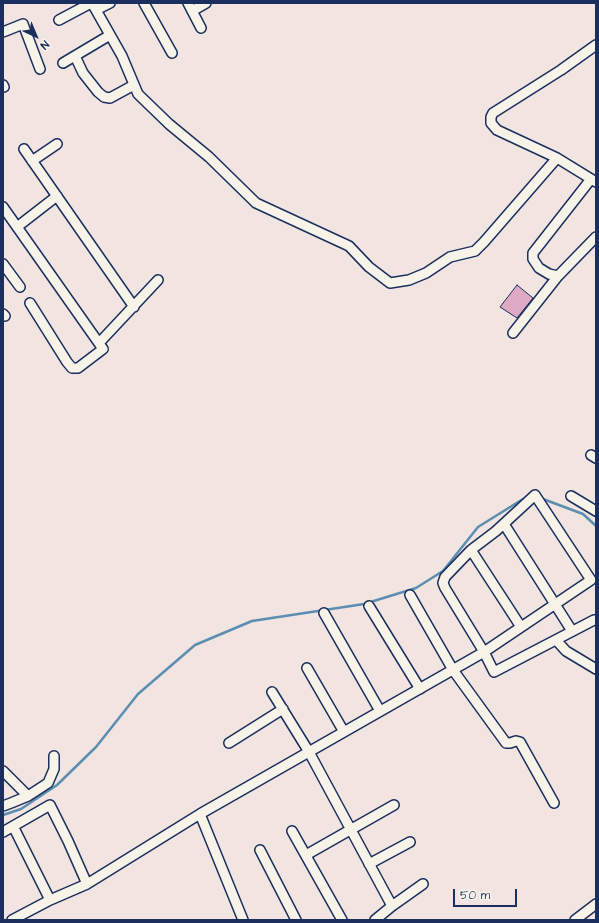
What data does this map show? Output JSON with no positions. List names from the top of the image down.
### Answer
{
  "scale_bar": "50 m",
  "north": "bottom right"
}
